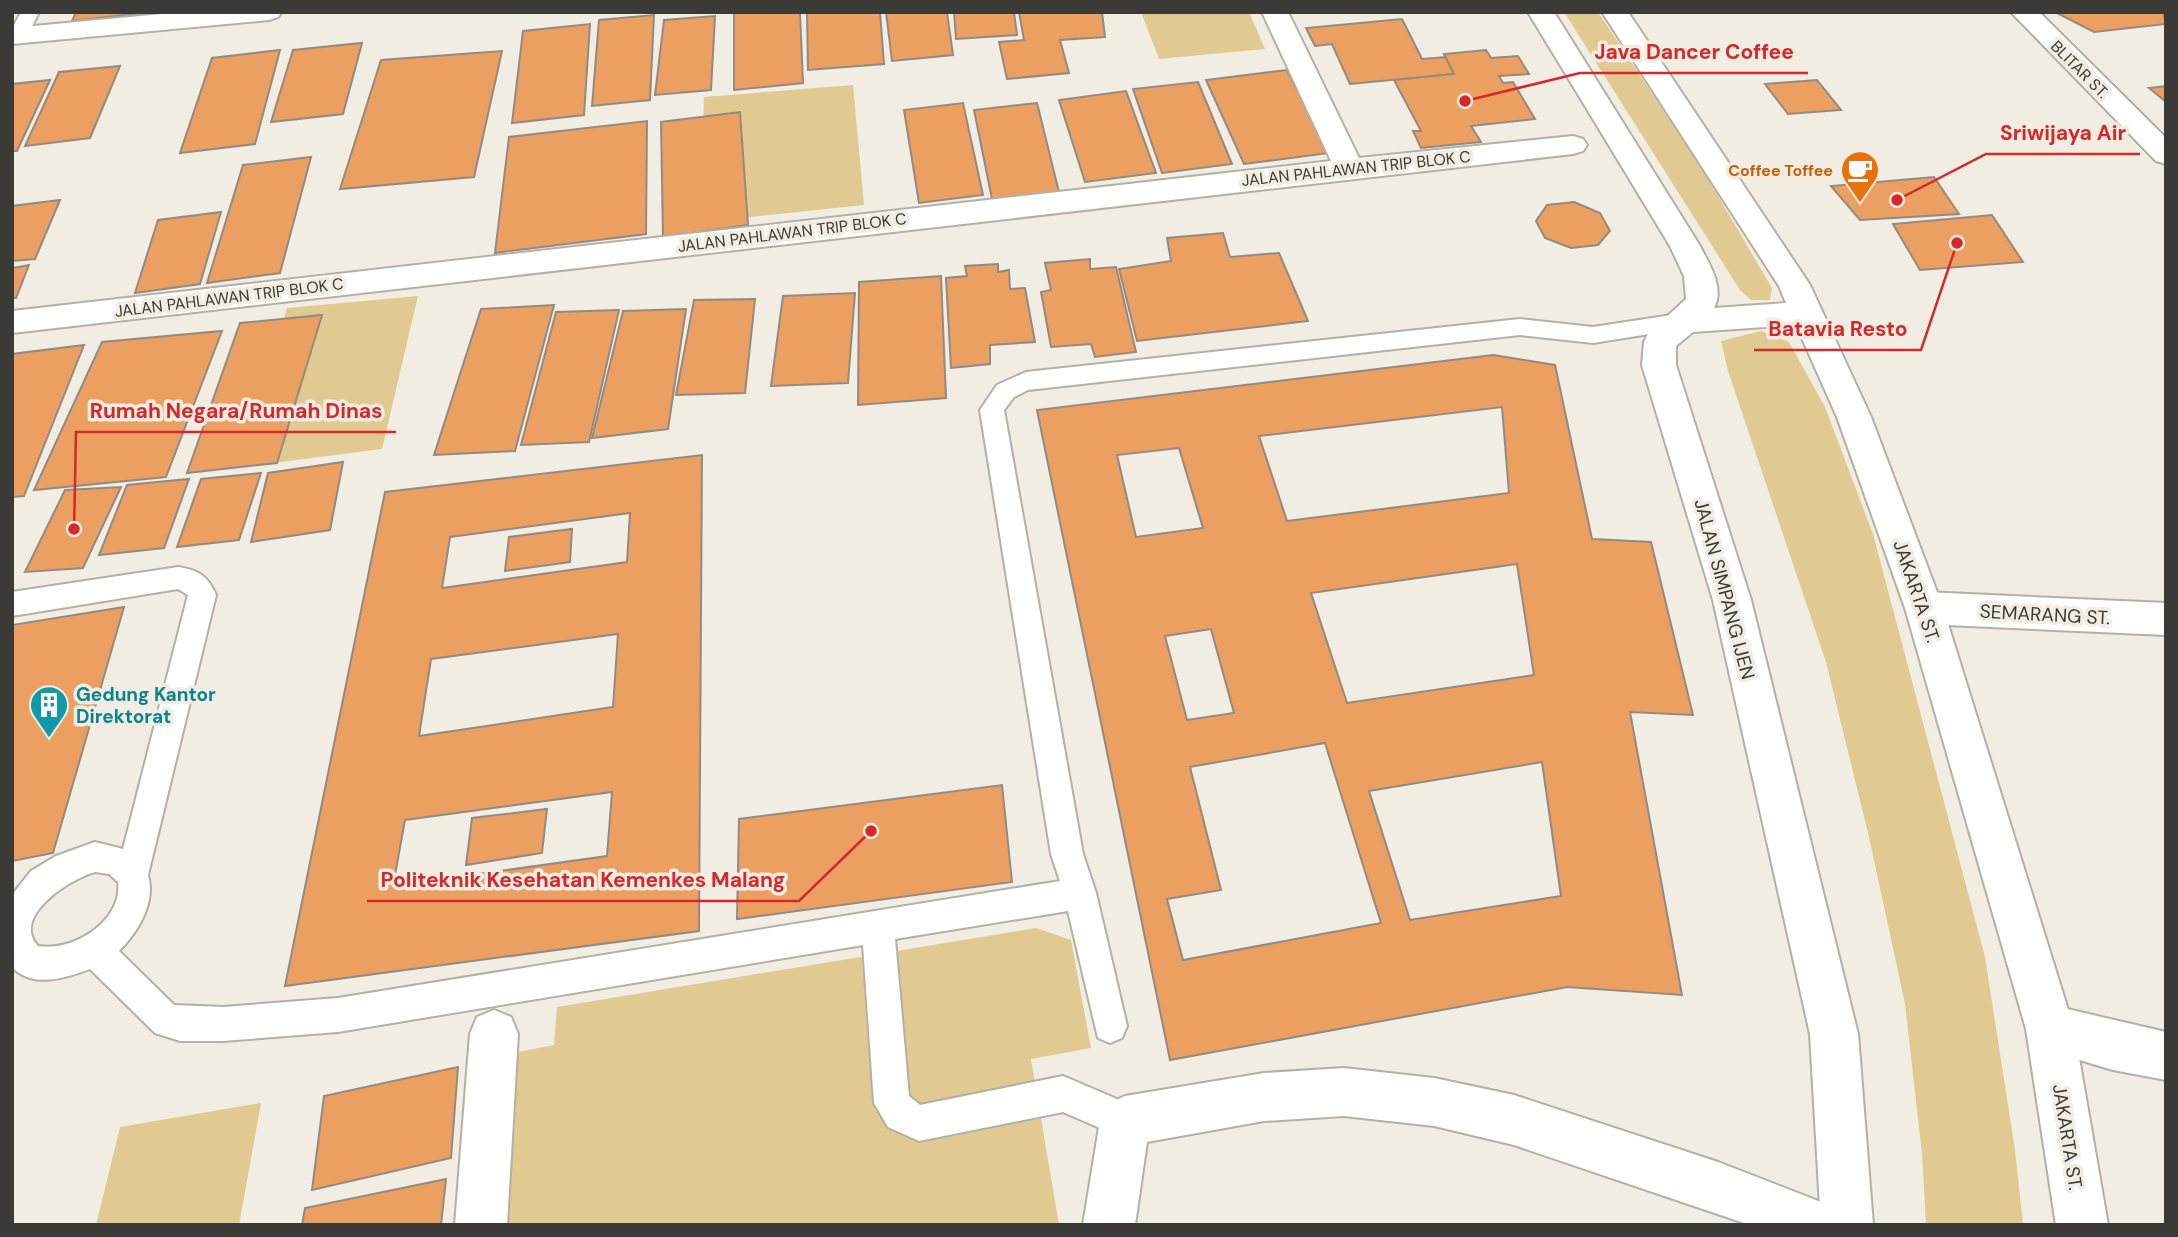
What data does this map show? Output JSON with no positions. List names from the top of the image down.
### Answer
{
  "streets": {
    "street": [
      "BLITAR ST.",
      "JALAN PAHLAWAN TRIP BLOK C",
      "JALAN SIMPANG IJEN",
      "JAKARTA ST.",
      "SEMARANG ST."
    ]
  },
  "crossings": [
    ["JAKARTA ST.", "SEMARANG ST."]
  ],
  "places": {
    "other": [
      "Java Dancer Coffee",
      "Sriwijaya Air",
      "Batavia Resto",
      "Rumah Negara/Rumah Dinas",
      "Politeknik Kesehatan Kemenkes Malang"
    ],
    "cafe": ["Coffee Toffee"],
    "building": ["Gedung Kantor Direktorat"]
  }
}
